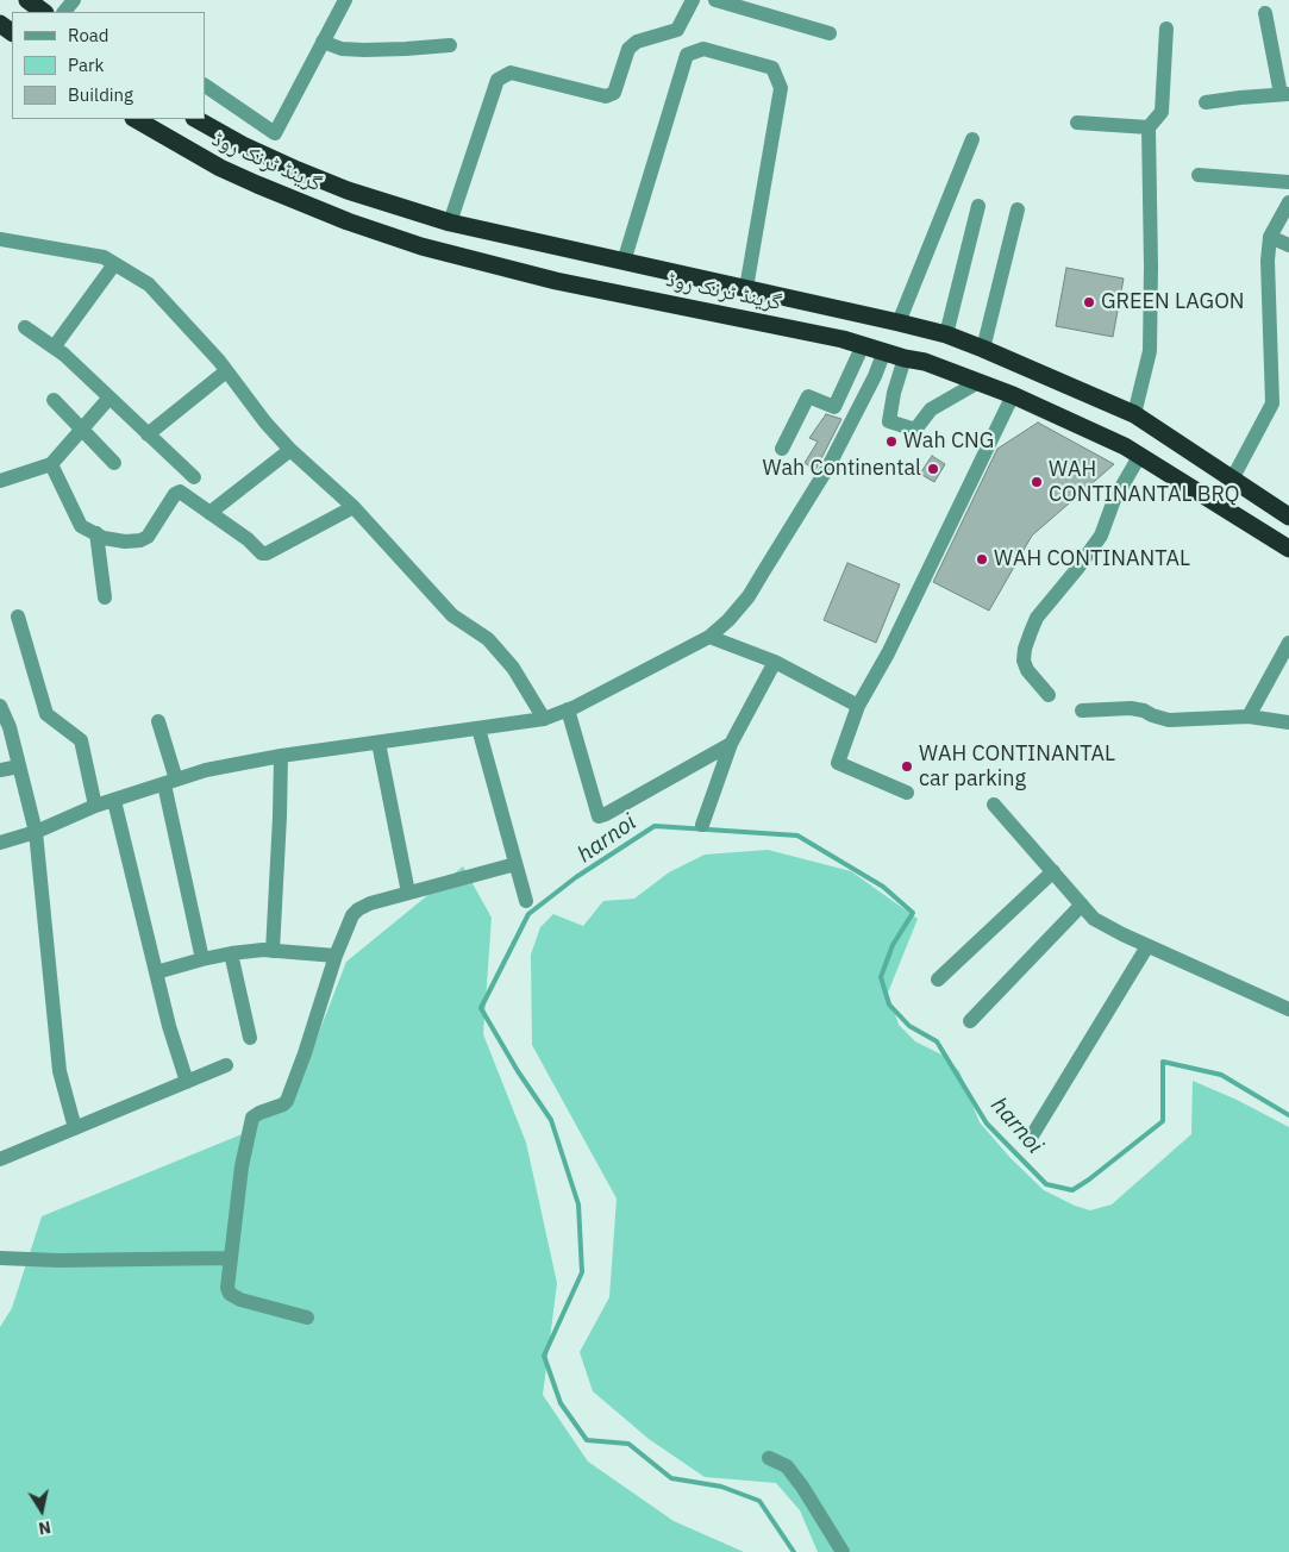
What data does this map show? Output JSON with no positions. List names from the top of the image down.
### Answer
{
  "streets": {
    "highway": ["گرینڈ ٹرنک روڈ"]
  },
  "water": ["harnoi"],
  "places": [
    "GREEN LAGON",
    "Wah CNG",
    "Wah Continental",
    "WAH CONTINANTAL BRQ",
    "WAH CONTINANTAL",
    "WAH CONTINANTAL car parking"
  ],
  "legend": ["Road", "Park", "Building"],
  "north": "bottom"
}
